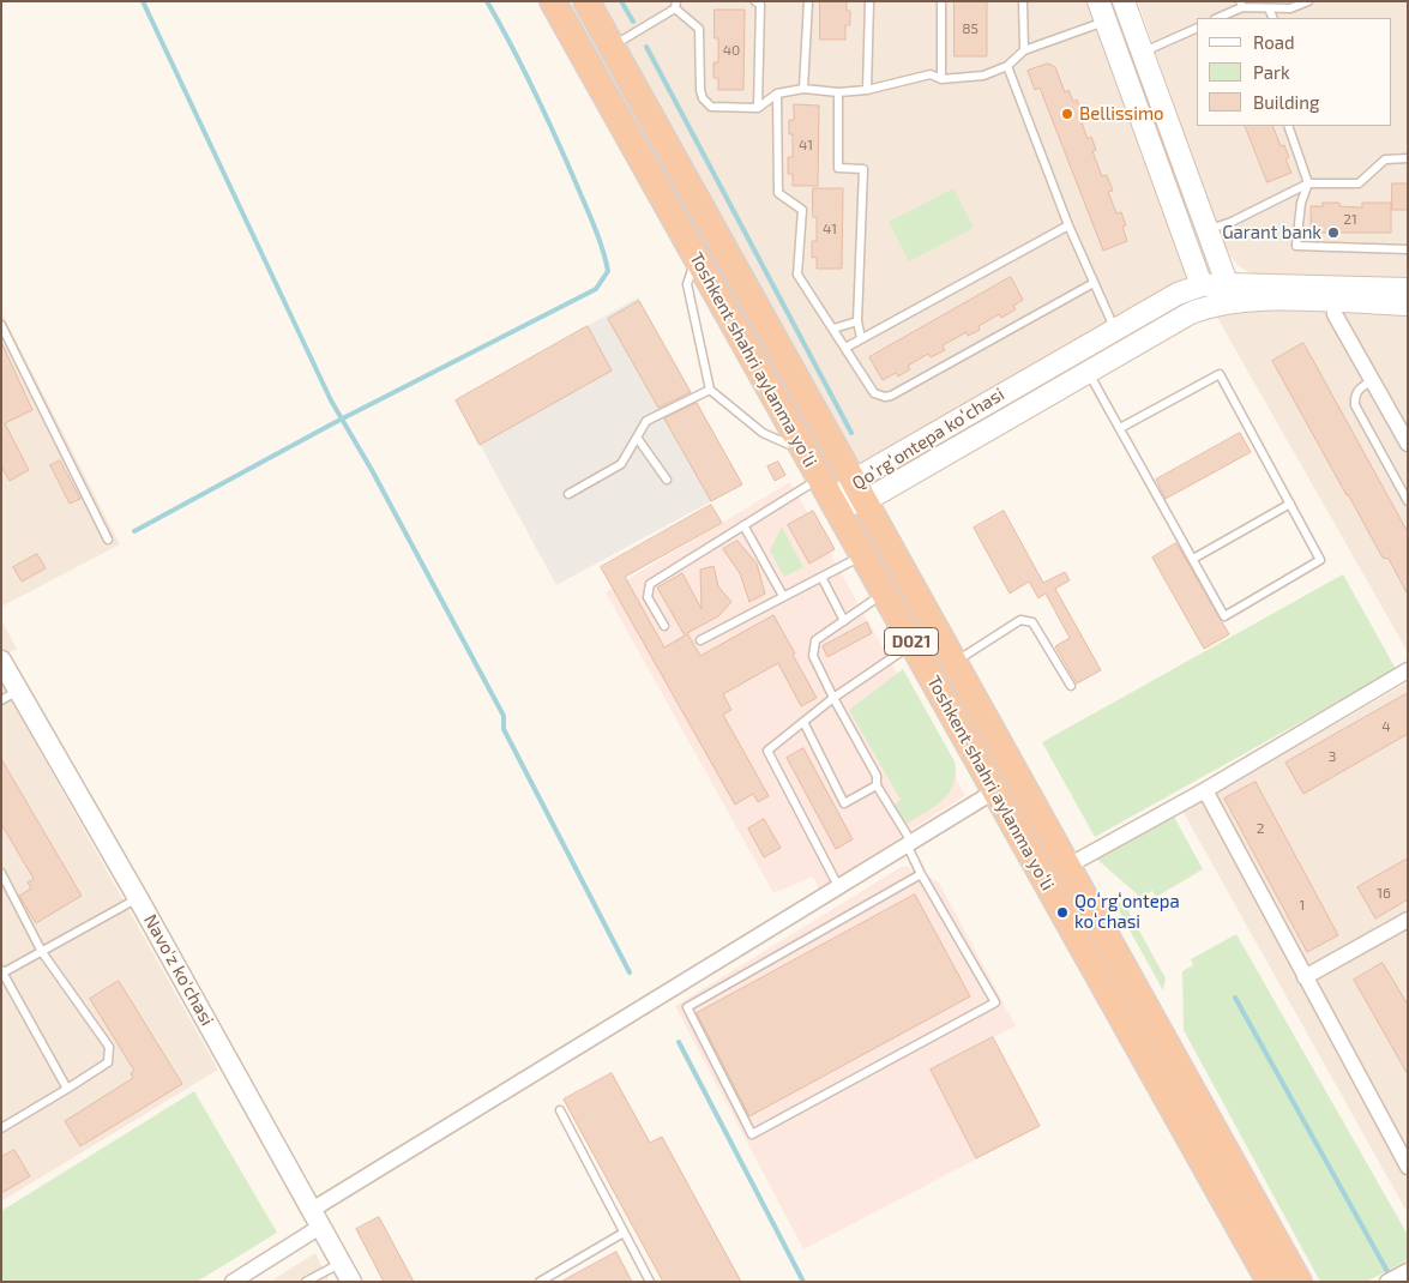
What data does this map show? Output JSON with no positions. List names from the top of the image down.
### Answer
{
  "streets": {
    "highway": ["Toshkent shahri aylanma yoʻli", "D021"],
    "main road": ["Qoʻrgʻontepa koʻchasi"],
    "street": ["Navo'z ko'chasi"]
  },
  "crossings": [
    ["Toshkent shahri aylanma yoʻli", "Qoʻrgʻontepa koʻchasi"]
  ],
  "places": ["Bellissimo", "Garant bank", "Qoʻrgʻontepa koʻchasi"],
  "house_numbers": [
    "85",
    "40",
    "41",
    "21",
    "41",
    "4",
    "3",
    "2",
    "16",
    "1"
  ],
  "legend": ["Road", "Park", "Building"]
}
